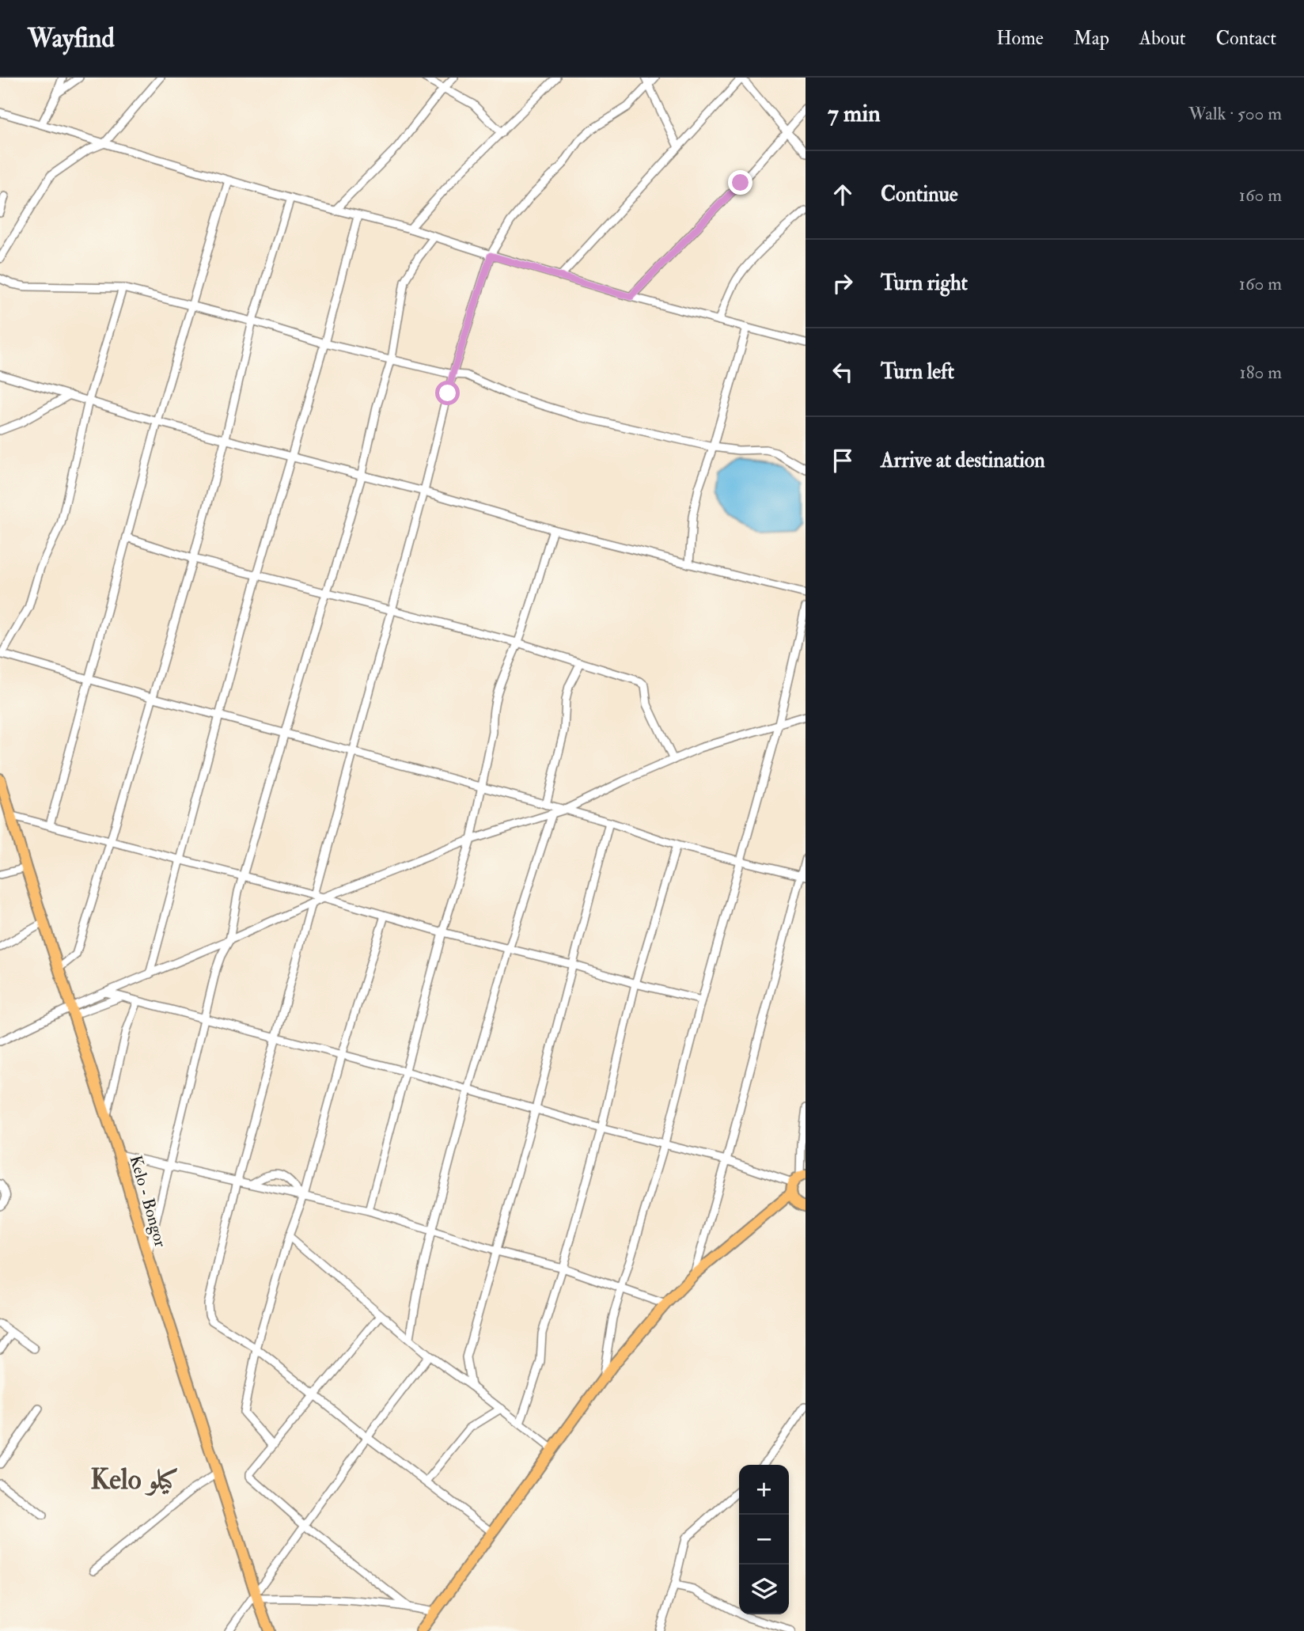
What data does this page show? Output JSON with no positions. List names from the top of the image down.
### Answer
{
  "streets": {
    "highway": ["Kelo - Bongor"]
  },
  "districts": ["Kelo كيلو"],
  "page": {
    "header": "Wayfind",
    "nav": [
      "Home",
      "Map",
      "About",
      "Contact"
    ],
    "heading": ["7 min", "Walk · 500 m"],
    "list": [
      ["Continue", "160 m"],
      ["Turn right", "160 m"],
      ["Turn left", "180 m"],
      "Arrive at destination"
    ],
    "map_buttons": ["+", "−"]
  }
}
